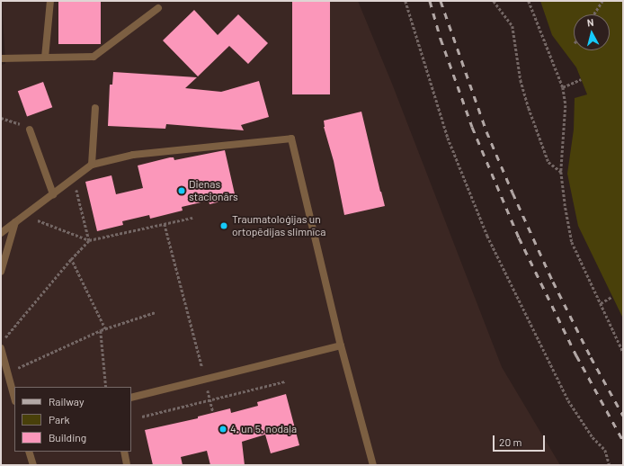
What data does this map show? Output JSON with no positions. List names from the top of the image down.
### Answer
{
  "places": ["Dienas stacionārs", "Traumatoloģijas un ortopēdijas slimnīca", "4. un 5. nodaļa"],
  "legend": ["Railway", "Park", "Building"],
  "scale_bar": "20 m",
  "north": "top"
}
